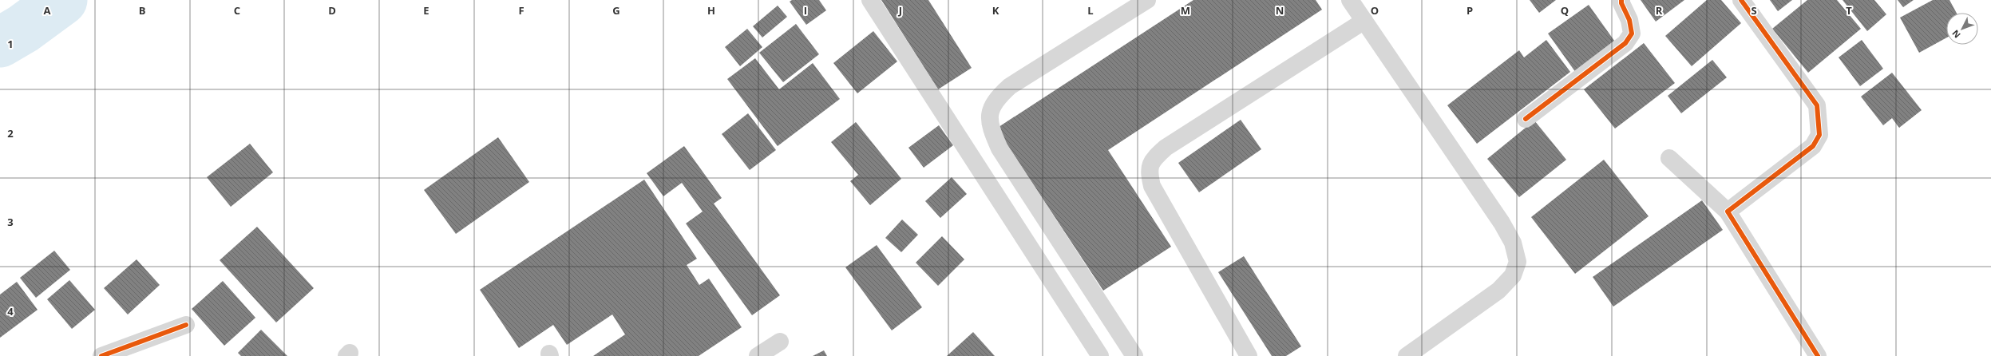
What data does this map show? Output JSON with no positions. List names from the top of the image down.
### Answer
{
  "north": "bottom left",
  "grid": {
    "columns": [
      "A",
      "B",
      "C",
      "D",
      "E",
      "F",
      "G",
      "H",
      "I",
      "J",
      "K",
      "L",
      "M",
      "N",
      "O",
      "P",
      "Q",
      "R",
      "S",
      "T"
    ],
    "rows": [
      "1",
      "2",
      "3",
      "4"
    ]
  }
}
